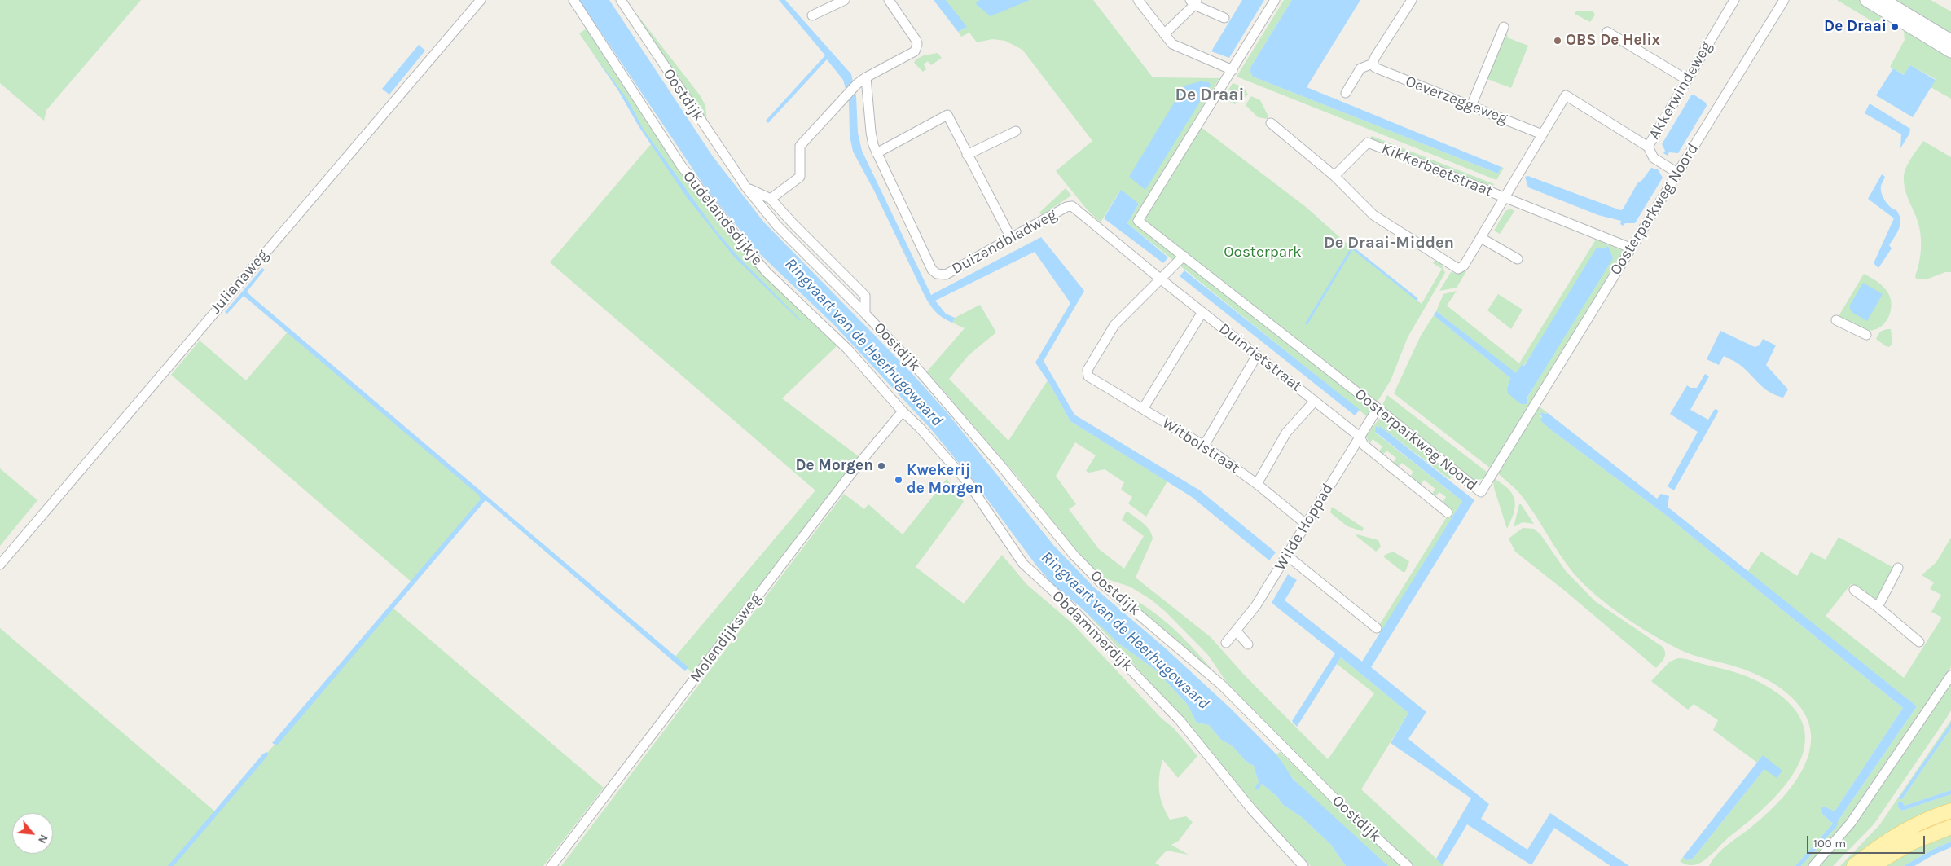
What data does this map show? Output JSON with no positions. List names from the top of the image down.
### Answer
{
  "streets": {
    "street": [
      "Akkerwindeweg",
      "Oostdijk",
      "Oeverzeggeweg",
      "Kikkerbeetstraat",
      "Oosterparkweg Noord",
      "Oudelandsdijkje",
      "Duizendbladweg",
      "Julianaweg",
      "Duinrietstraat",
      "Witbolstraat",
      "Wilde Hoppad",
      "Obdammerdijk",
      "Molendijksweg"
    ]
  },
  "crossings": [
    ["Akkerwindeweg", "Oosterparkweg Noord"],
    ["Oosterparkweg Noord", "Wilde Hoppad"],
    ["Oudelandsdijkje", "Obdammerdijk"],
    ["Oudelandsdijkje", "Molendijksweg"],
    ["Duizendbladweg", "Duinrietstraat"],
    ["Duizendbladweg", "Witbolstraat"],
    ["Duinrietstraat", "Witbolstraat"],
    ["Duinrietstraat", "Wilde Hoppad"],
    ["Witbolstraat", "Wilde Hoppad"],
    ["Obdammerdijk", "Molendijksweg"]
  ],
  "districts": ["De Draai", "De Draai-Midden"],
  "water": ["Ringvaart van de Heerhugowaard"],
  "parks": ["Oosterpark"],
  "places": [
    "De Draai",
    "OBS De Helix",
    "De Morgen",
    "Kwekerij de Morgen"
  ],
  "scale_bar": "100 m",
  "north": "bottom right"
}
